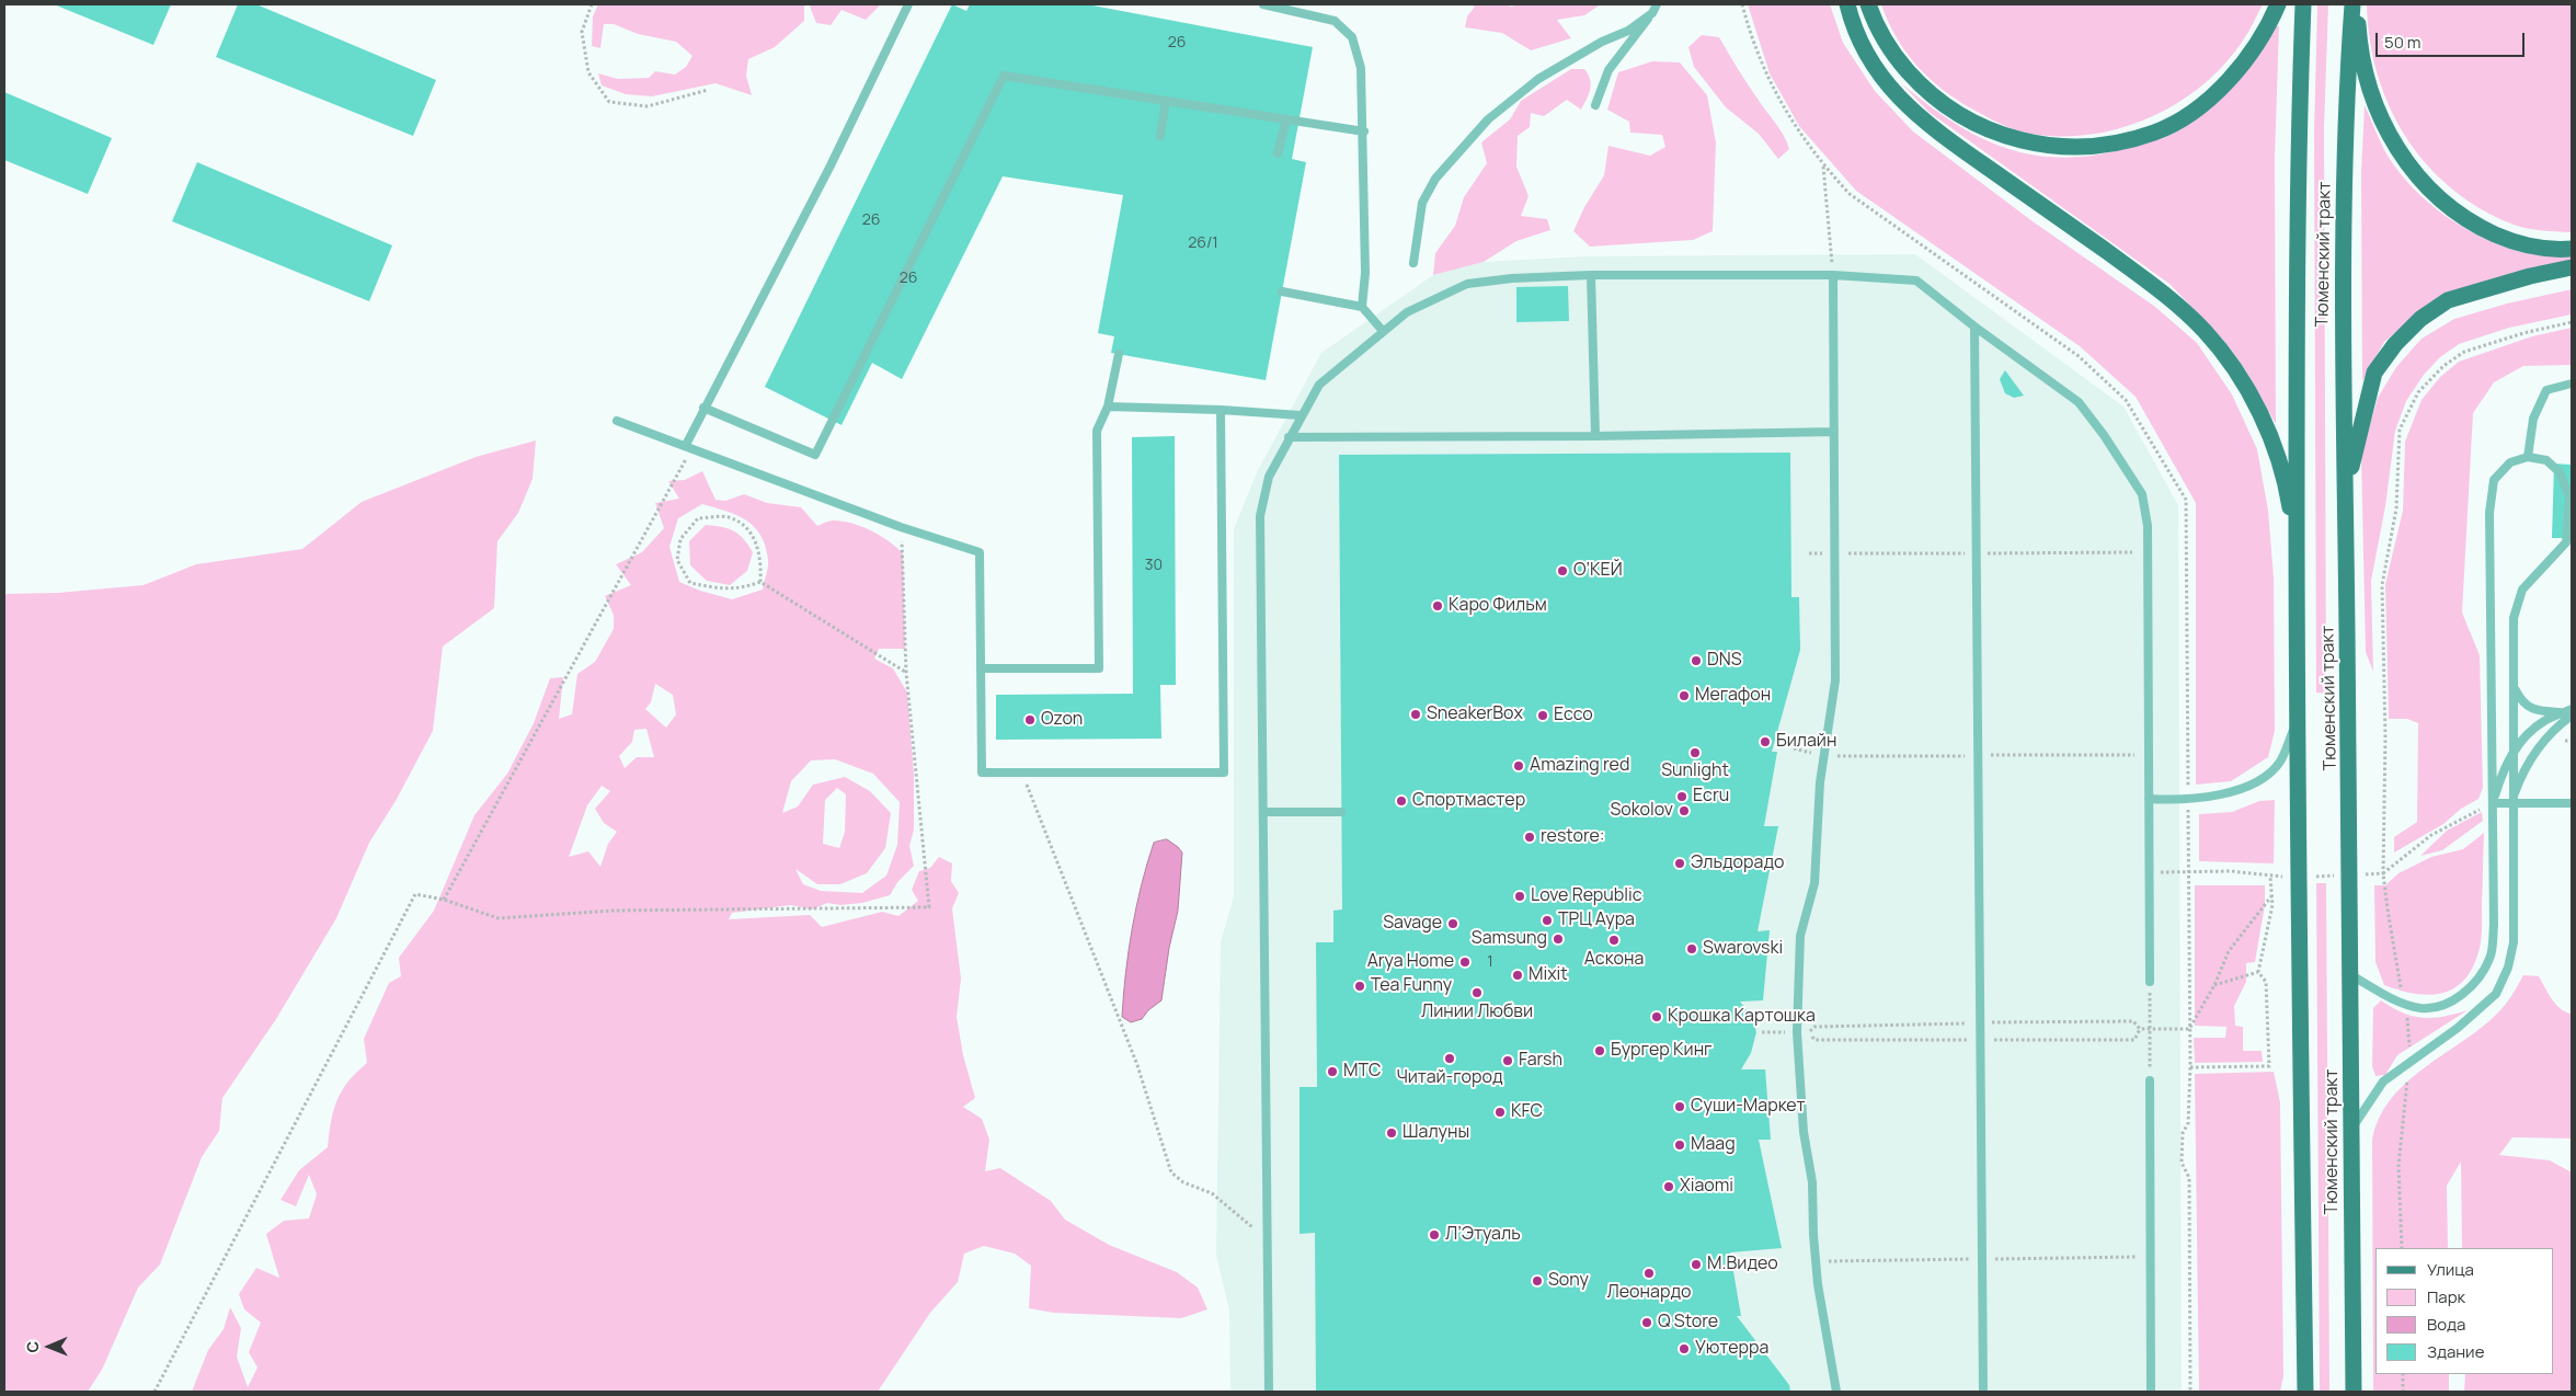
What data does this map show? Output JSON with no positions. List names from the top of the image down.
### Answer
{
  "streets": {
    "main road": ["Тюменский тракт"]
  },
  "places": [
    "О’КЕЙ",
    "Каро Фильм",
    "DNS",
    "Мегафон",
    "SneakerBox",
    "Ecco",
    "Ozon",
    "Билайн",
    "Sunlight",
    "Amazing red",
    "Ecru",
    "Спортмастер",
    "Sokolov",
    "restore:",
    "Эльдорадо",
    "Love Republic",
    "ТРЦ Аура",
    "Savage",
    "Samsung",
    "Аскона",
    "Swarovski",
    "Arya Home",
    "Mixit",
    "Tea Funny",
    "Линии Любви",
    "Крошка Картошка",
    "Бургер Кинг",
    "Читай-город",
    "Farsh",
    "МТС",
    "Суши-Маркет",
    "KFC",
    "Шалуны",
    "Maag",
    "Xiaomi",
    "Л’Этуаль",
    "М.Видео",
    "Леонардо",
    "Sony",
    "Q Store",
    "Уютерра"
  ],
  "house_numbers": [
    "26",
    "26",
    "26/1",
    "26",
    "30",
    "1"
  ],
  "legend": [
    "Улица",
    "Парк",
    "Вода",
    "Здание"
  ],
  "scale_bar": "50 m",
  "north": "left"
}
